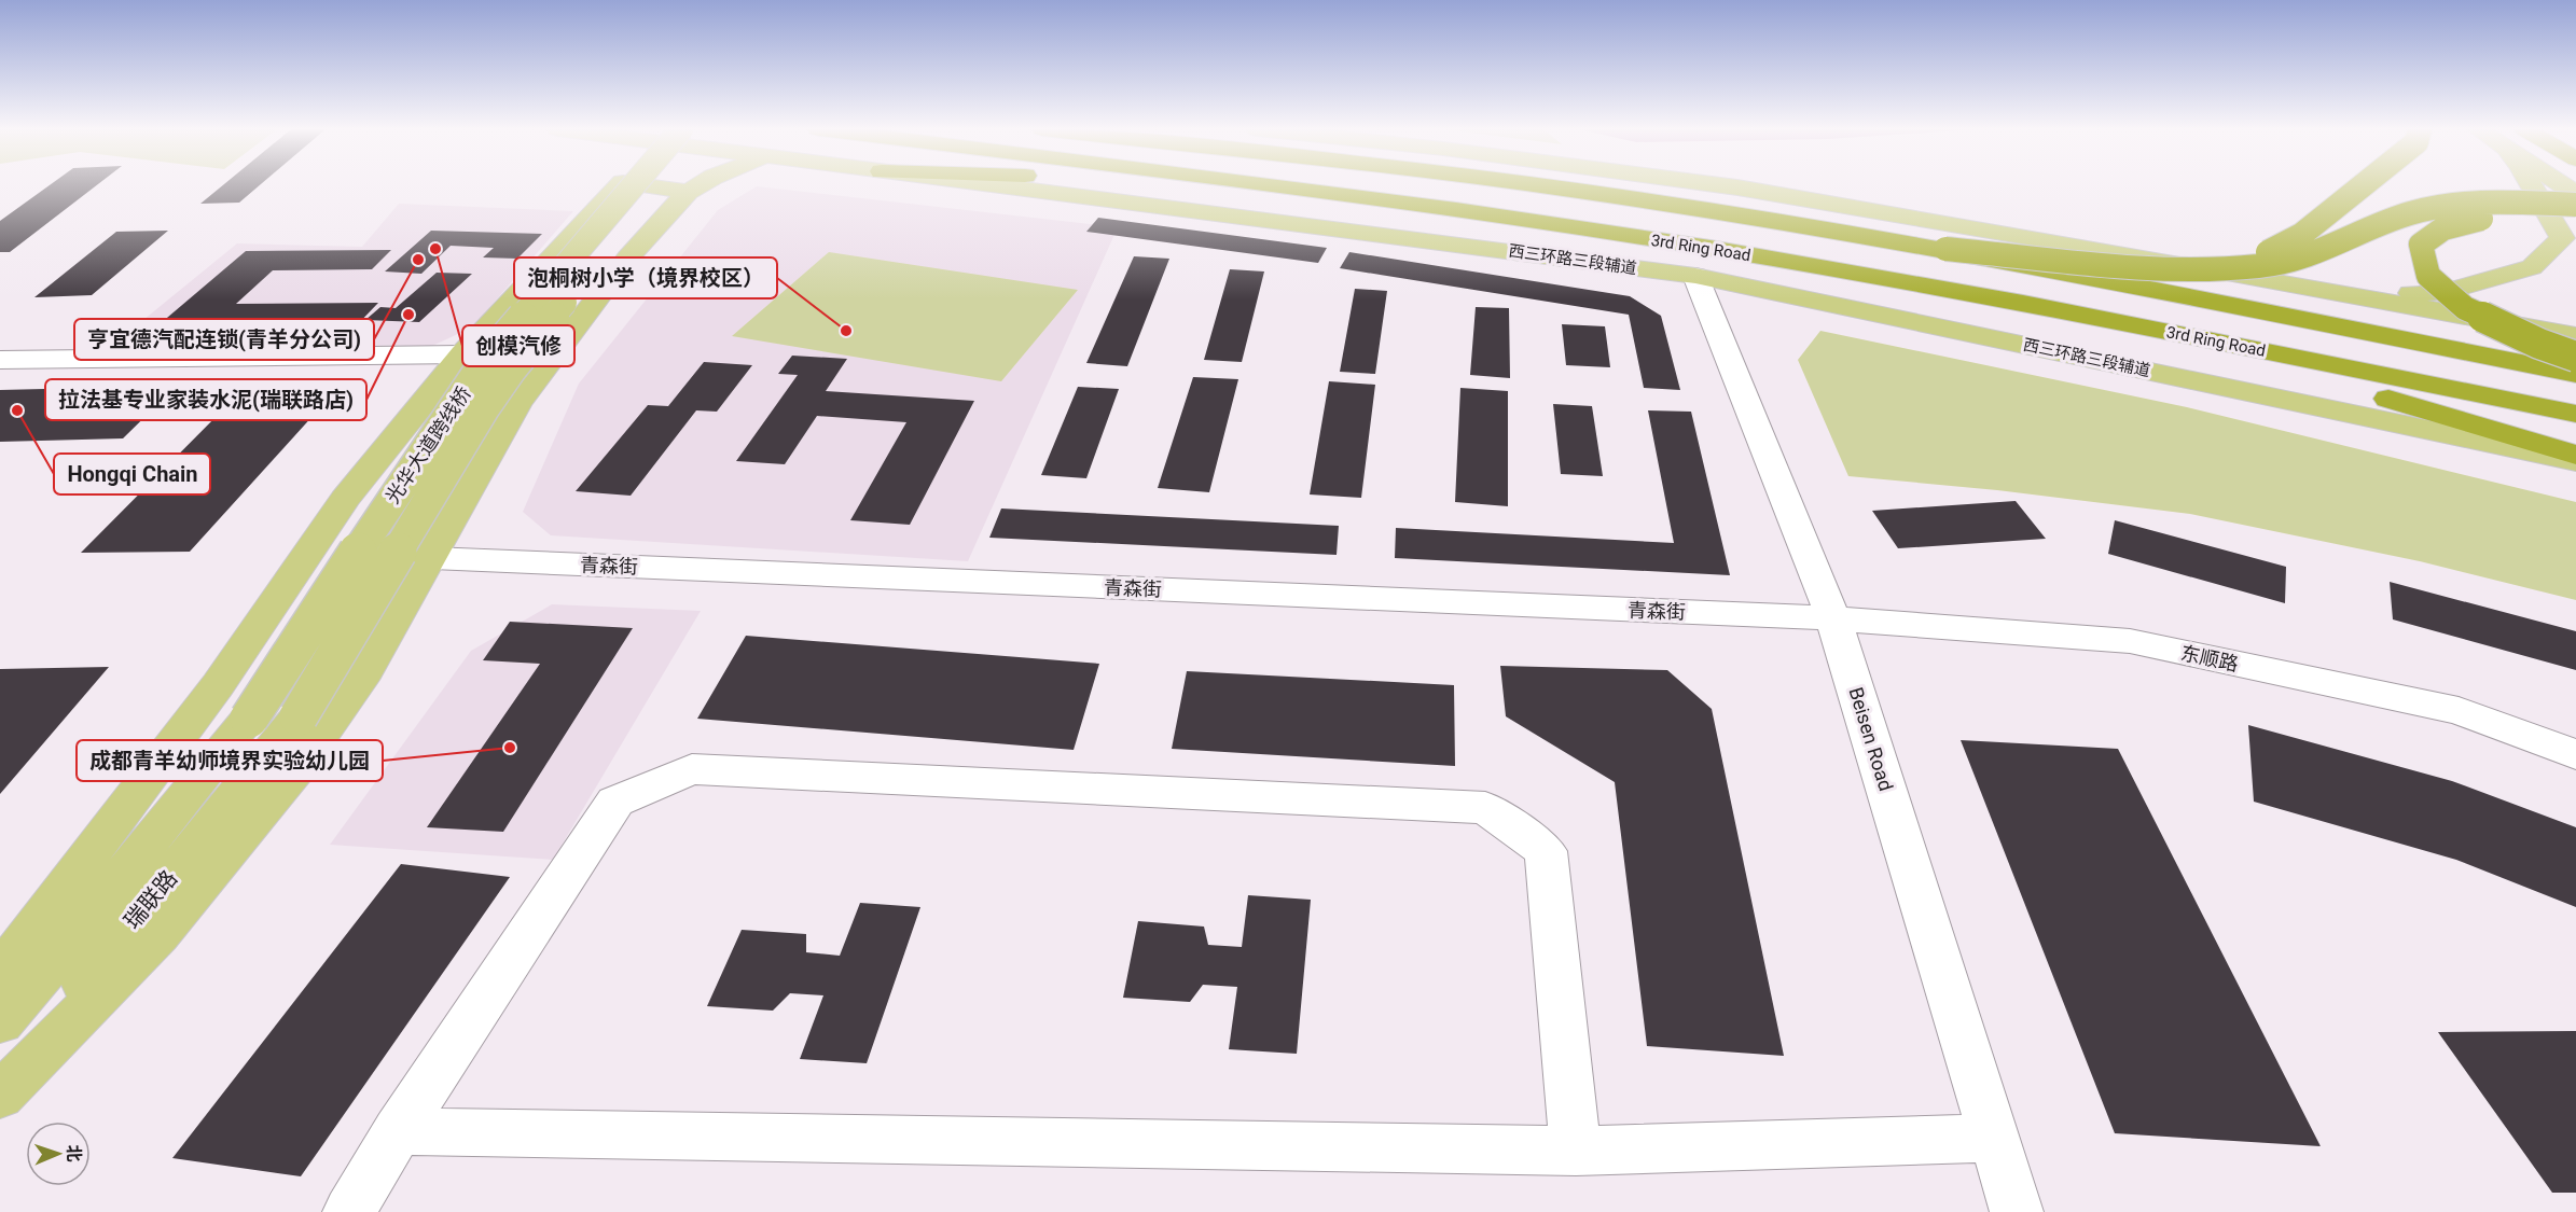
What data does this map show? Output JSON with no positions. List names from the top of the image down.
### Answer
{
  "streets": {
    "highway": ["3rd Ring Road"],
    "main road": ["西三环路三段辅道", "光华大道跨线桥", "瑞联路"],
    "street": ["青森街", "东顺路", "Beisen Road"]
  },
  "crossings": [
    ["西三环路三段辅道", "Beisen Road"],
    ["光华大道跨线桥", "瑞联路"],
    ["青森街", "东顺路"],
    ["青森街", "Beisen Road"],
    ["东顺路", "Beisen Road"]
  ],
  "places": [
    "创模汽修",
    "亨宜德汽配连锁(青羊分公司)",
    "拉法基专业家装水泥(瑞联路店)",
    "泡桐树小学（境界校区）",
    "Hongqi Chain",
    "成都青羊幼师境界实验幼儿园"
  ],
  "north": "right"
}
